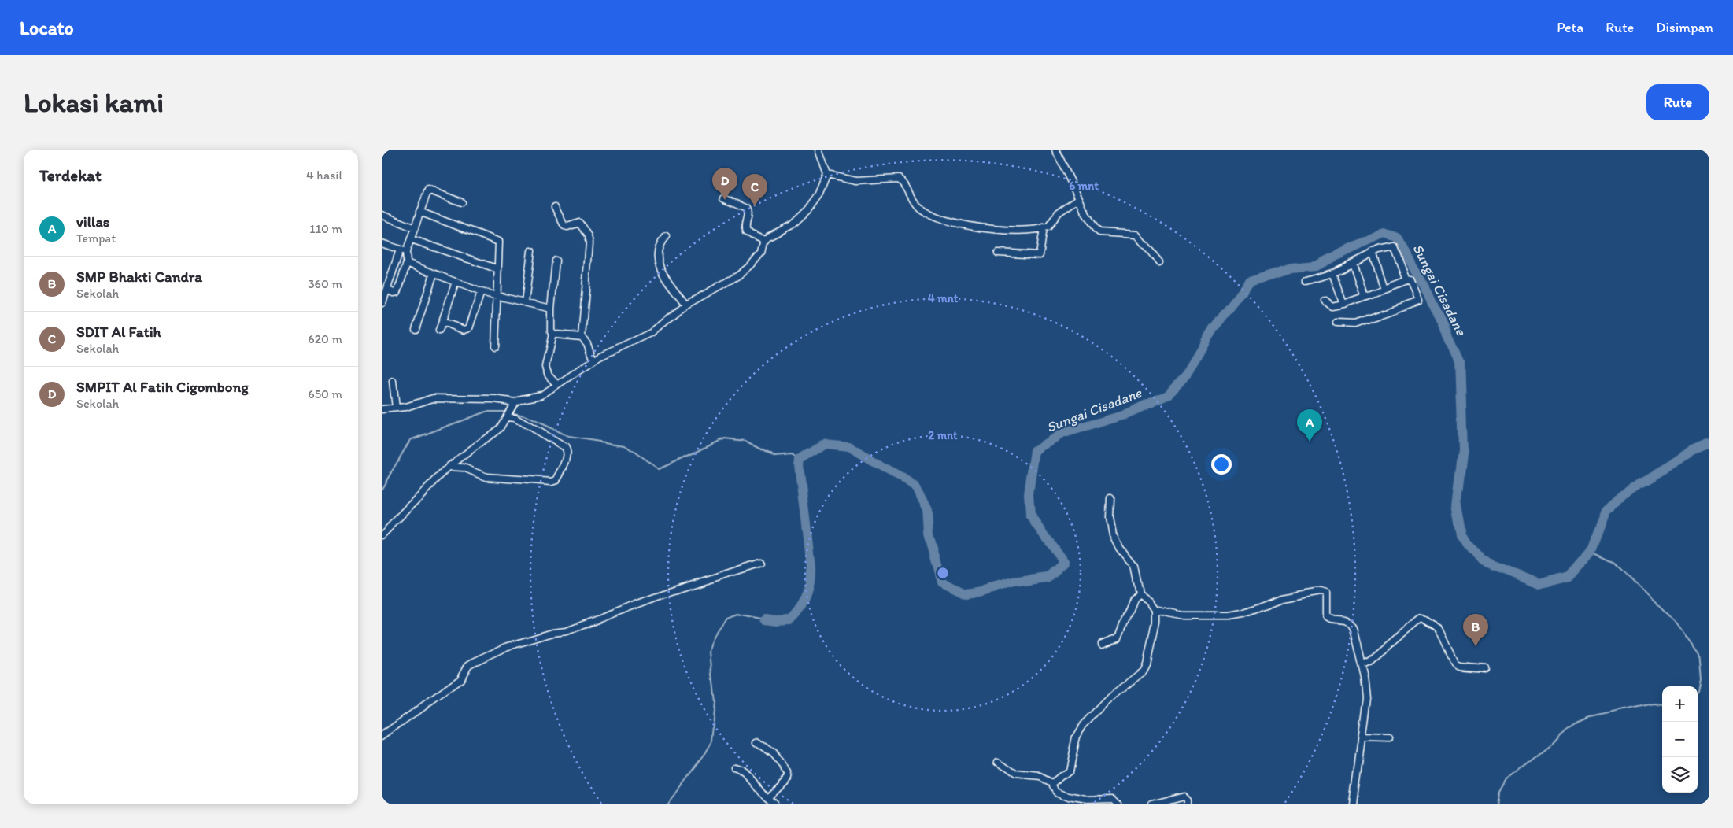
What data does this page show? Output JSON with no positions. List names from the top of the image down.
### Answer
{
  "water": ["Sungai Cisadane"],
  "page": {
    "header": "Locato",
    "nav": ["Peta", "Rute", "Disimpan"],
    "buttons": "Rute",
    "title": "Lokasi kami",
    "heading": ["Terdekat", "4 hasil"],
    "pins": [
      "D",
      "C",
      "A",
      "B"
    ],
    "list": [
      {
        "mark": "A",
        "name": "villas",
        "note": "Tempat",
        "value": "110 m"
      },
      {
        "mark": "B",
        "name": "SMP Bhakti Candra",
        "note": "Sekolah",
        "value": "360 m"
      },
      {
        "mark": "C",
        "name": "SDIT Al Fatih",
        "note": "Sekolah",
        "value": "620 m"
      },
      {
        "mark": "D",
        "name": "SMPIT Al Fatih Cigombong",
        "note": "Sekolah",
        "value": "650 m"
      }
    ],
    "map_buttons": ["+", "−"]
  },
  "rings": ["6 mnt", "4 mnt", "2 mnt"]
}
